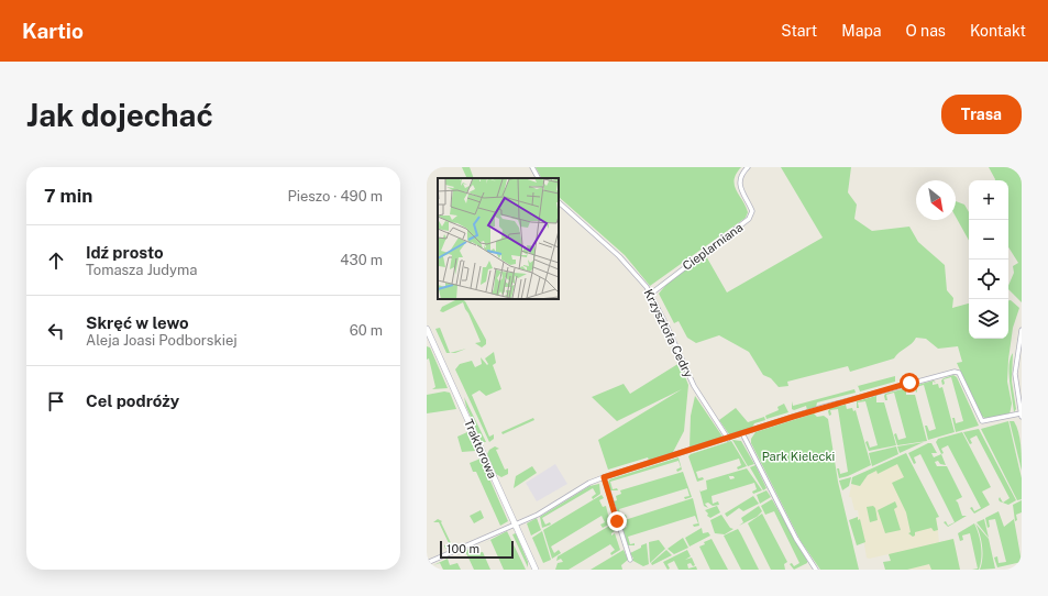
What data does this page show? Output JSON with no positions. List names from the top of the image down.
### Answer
{
  "streets": {
    "main road": ["Traktorowa"],
    "street": ["Cieplarniana", "Krzysztofa Cedry"]
  },
  "crossings": [
    ["Cieplarniana", "Krzysztofa Cedry"]
  ],
  "parks": ["Park Kielecki"],
  "scale_bar": "100 m",
  "north": "bottom right",
  "page": {
    "header": "Kartio",
    "nav": [
      "Start",
      "Mapa",
      "O nas",
      "Kontakt"
    ],
    "buttons": "Trasa",
    "title": "Jak dojechać",
    "heading": ["7 min", "Pieszo · 490 m"],
    "map_buttons": ["+", "−"],
    "list": [
      ["Idź prosto", "Tomasza Judyma", "430 m"],
      ["Skręć w lewo", "Aleja Joasi Podborskiej", "60 m"],
      "Cel podróży"
    ],
    "scale": "100 m"
  }
}
